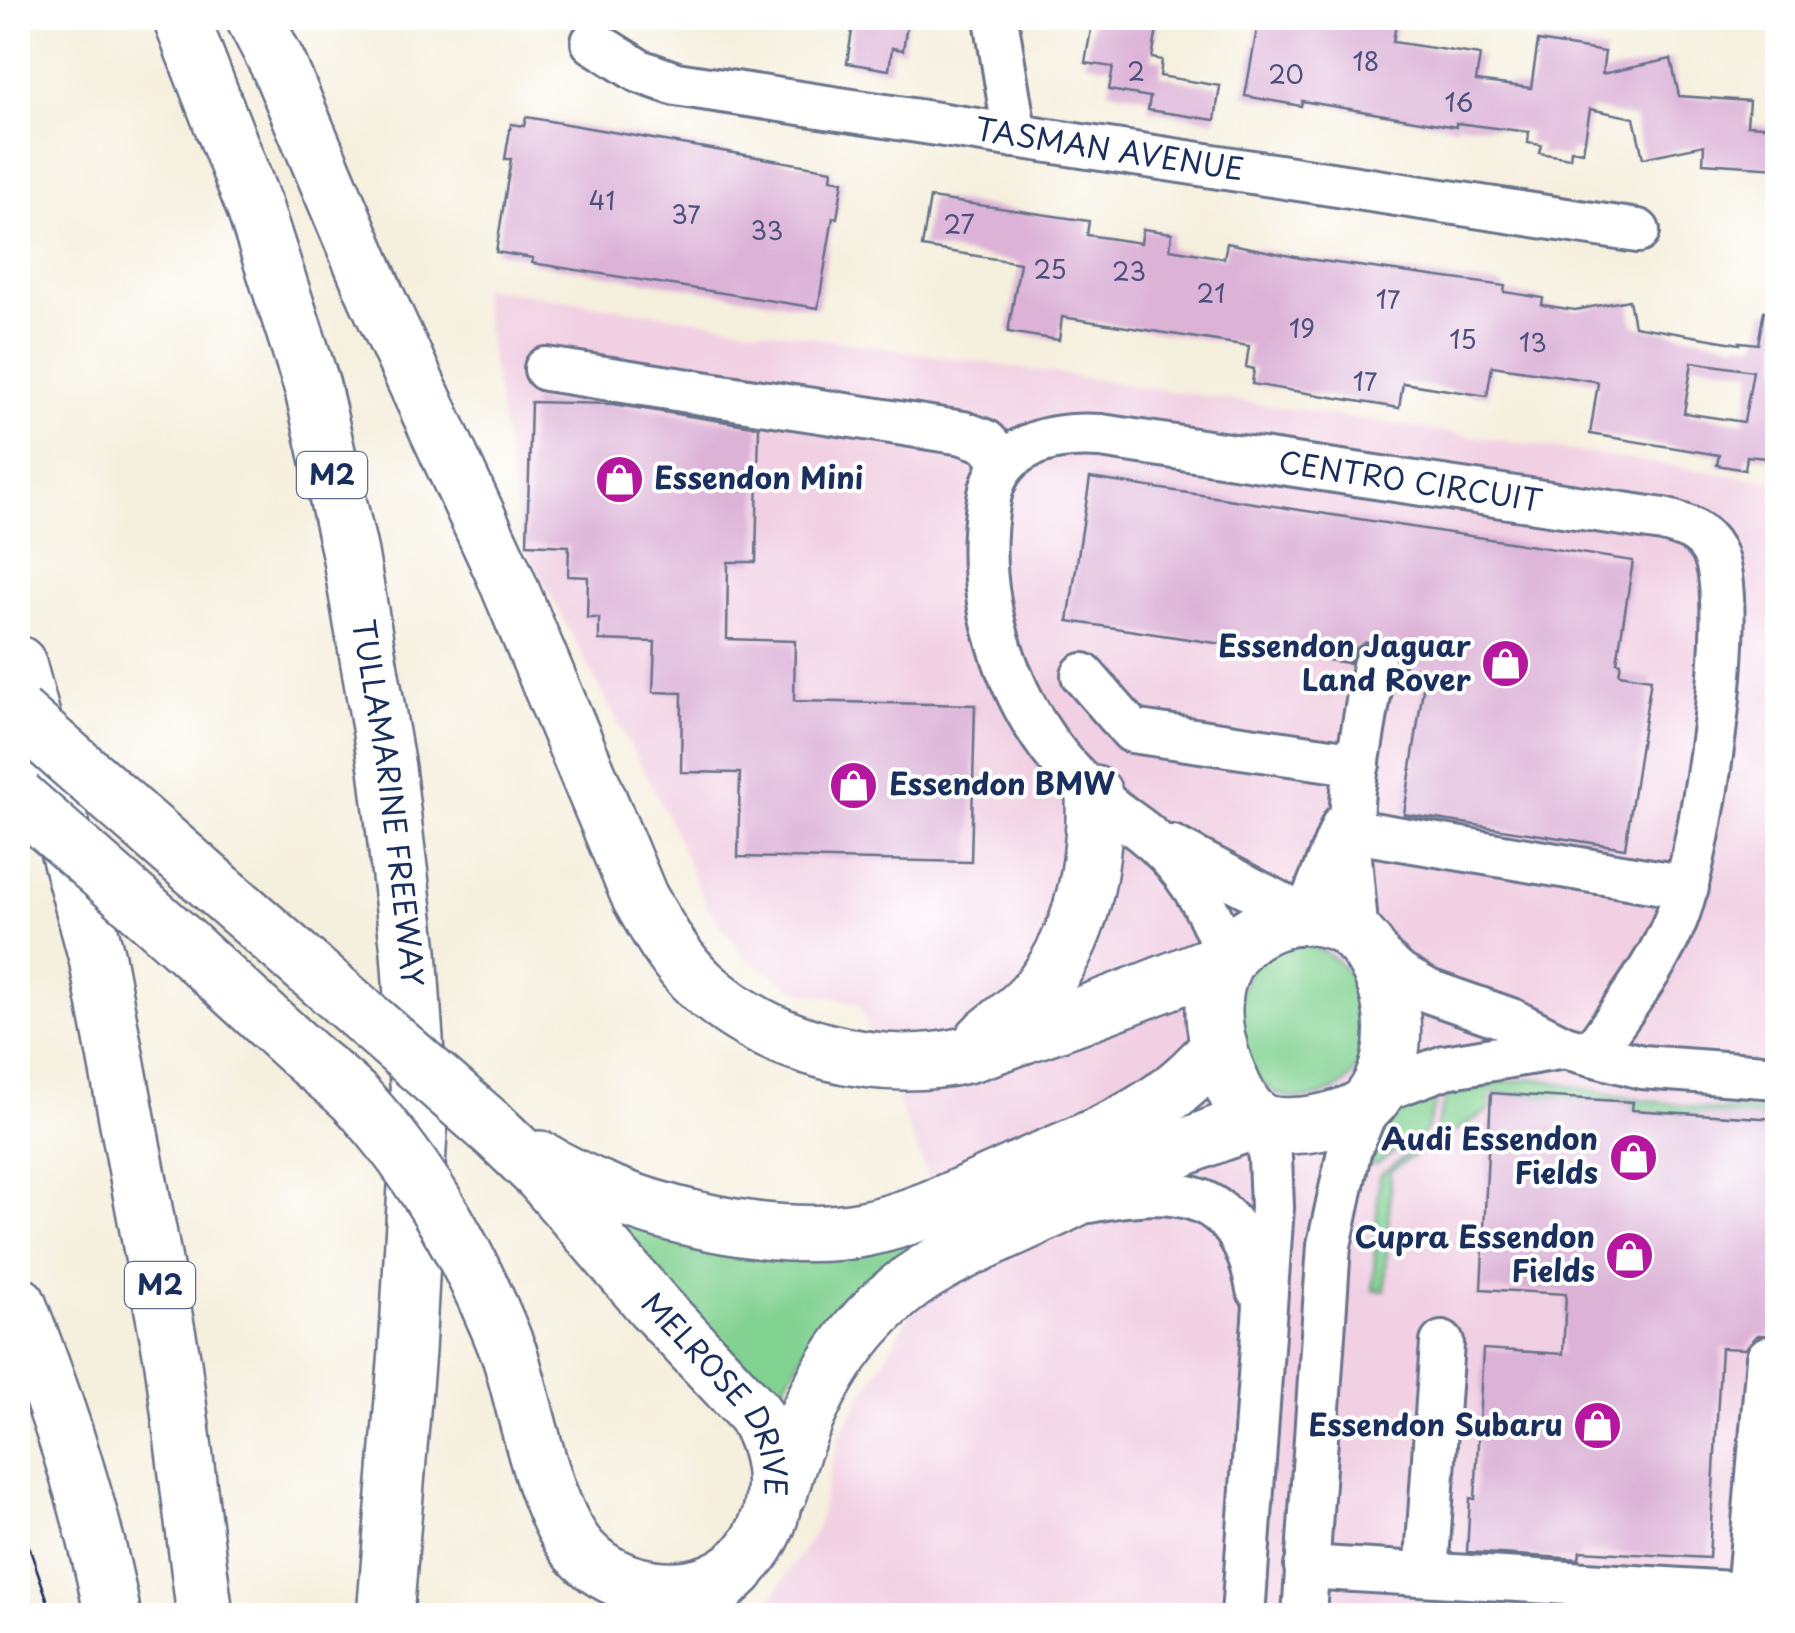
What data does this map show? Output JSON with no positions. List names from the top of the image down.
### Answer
{
  "streets": {
    "main road": ["M2", "TULLAMARINE FREEWAY", "MELROSE DRIVE"],
    "street": ["TASMAN AVENUE", "CENTRO CIRCUIT"]
  },
  "places": {
    "shop": [
      "Essendon Mini",
      "Essendon Jaguar Land Rover",
      "Essendon BMW",
      "Audi Essendon Fields",
      "Cupra Essendon Fields",
      "Essendon Subaru"
    ]
  },
  "house_numbers": [
    "18",
    "2",
    "20",
    "16",
    "41",
    "37",
    "27",
    "33",
    "25",
    "23",
    "21",
    "17",
    "19",
    "15",
    "13",
    "17"
  ]
}
